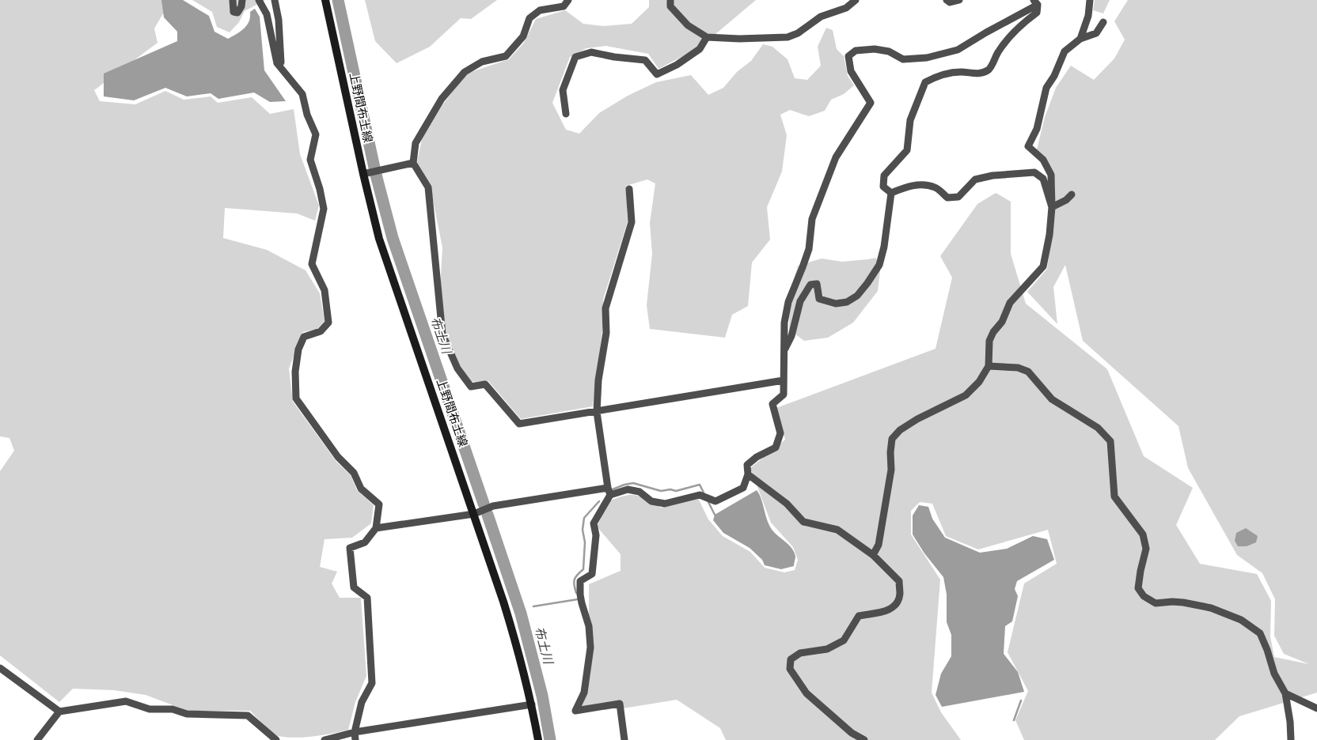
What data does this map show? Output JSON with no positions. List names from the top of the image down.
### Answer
{
  "streets": {
    "main road": ["上野間布土線"]
  },
  "water": ["布土川"]
}
